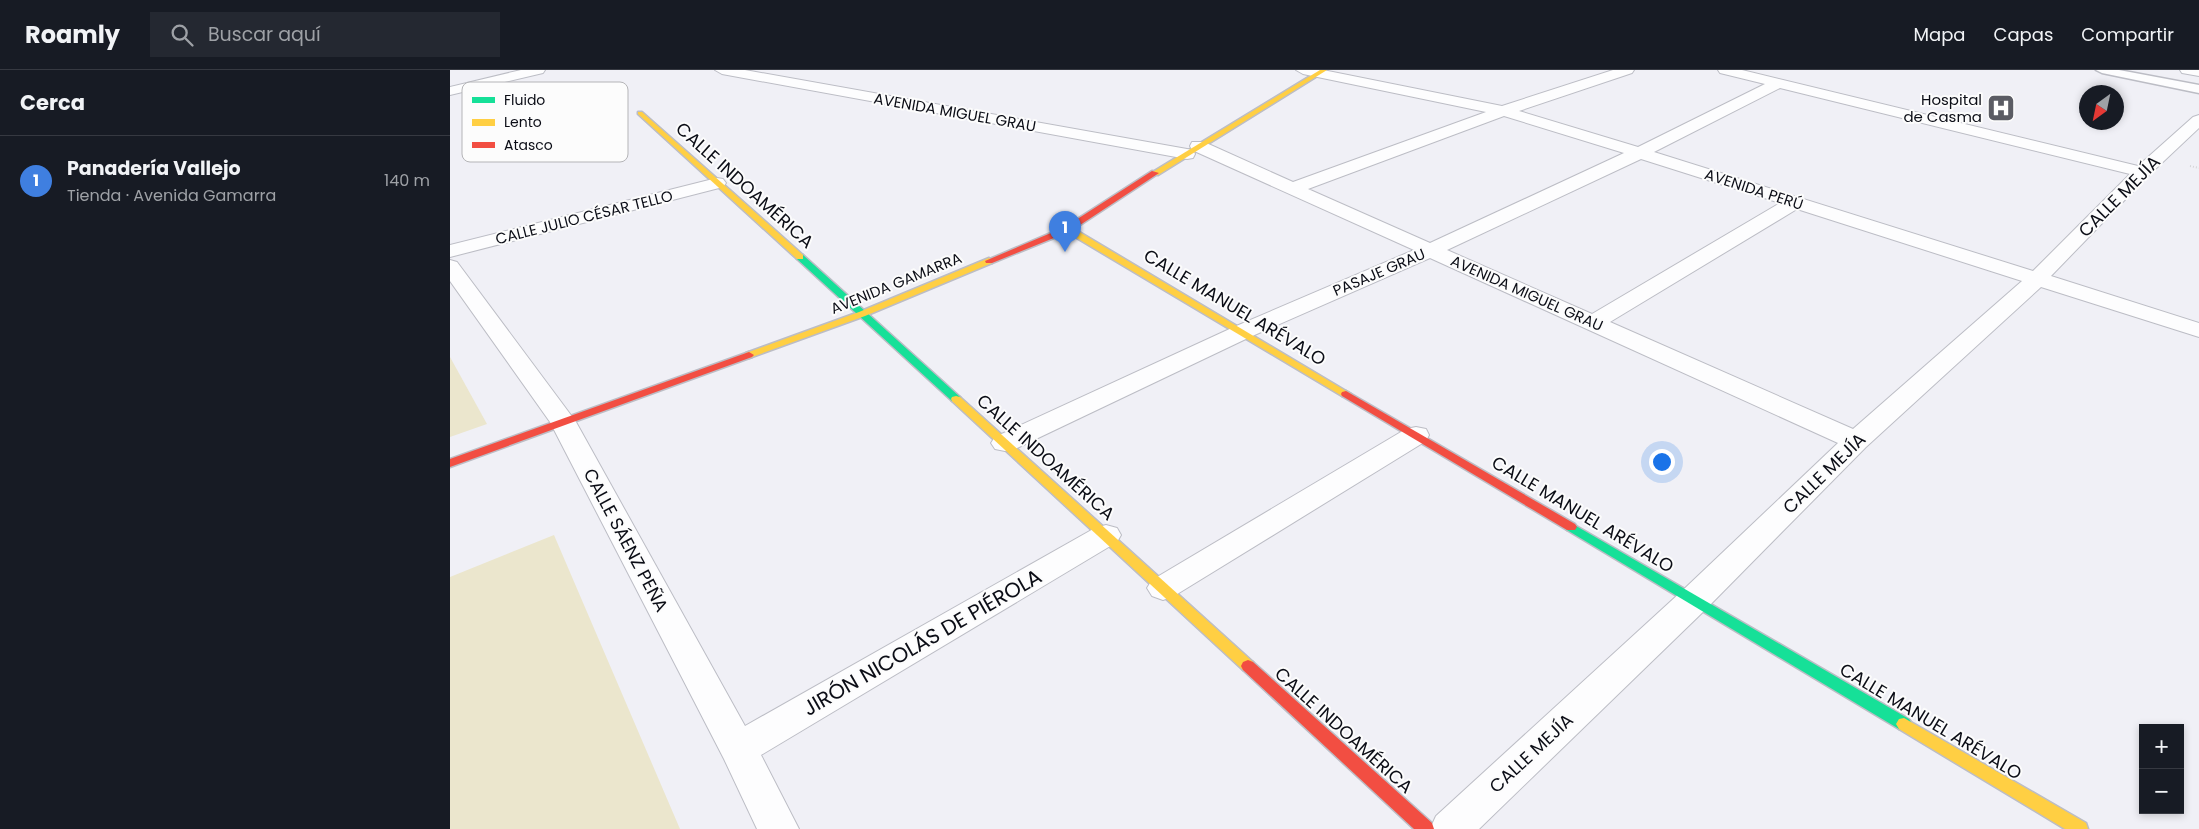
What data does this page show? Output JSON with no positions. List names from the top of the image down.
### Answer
{
  "streets": {
    "street": [
      "AVENIDA MIGUEL GRAU",
      "CALLE INDOAMÉRICA",
      "AVENIDA PERÚ",
      "CALLE MEJÍA",
      "CALLE JULIO CÉSAR TELLO",
      "PASAJE GRAU",
      "AVENIDA GAMARRA",
      "CALLE MANUEL ARÉVALO",
      "CALLE SÁENZ PEÑA",
      "JIRÓN NICOLÁS DE PIÉROLA"
    ]
  },
  "crossings": [
    ["AVENIDA MIGUEL GRAU", "CALLE MEJÍA"],
    ["AVENIDA MIGUEL GRAU", "PASAJE GRAU"],
    ["AVENIDA MIGUEL GRAU", "AVENIDA GAMARRA"],
    ["CALLE INDOAMÉRICA", "CALLE JULIO CÉSAR TELLO"],
    ["CALLE INDOAMÉRICA", "PASAJE GRAU"],
    ["CALLE INDOAMÉRICA", "AVENIDA GAMARRA"],
    ["CALLE INDOAMÉRICA", "JIRÓN NICOLÁS DE PIÉROLA"],
    ["AVENIDA PERÚ", "CALLE MEJÍA"],
    ["AVENIDA PERÚ", "PASAJE GRAU"],
    ["AVENIDA PERÚ", "AVENIDA GAMARRA"],
    ["CALLE MEJÍA", "CALLE MANUEL ARÉVALO"],
    ["PASAJE GRAU", "CALLE MANUEL ARÉVALO"],
    ["AVENIDA GAMARRA", "CALLE MANUEL ARÉVALO"],
    ["AVENIDA GAMARRA", "CALLE SÁENZ PEÑA"],
    ["CALLE SÁENZ PEÑA", "JIRÓN NICOLÁS DE PIÉROLA"]
  ],
  "places": {
    "hospital": ["Hospital de Casma"]
  },
  "legend": ["Fluido", "Lento", "Atasco"],
  "north": "bottom left",
  "page": {
    "header": "Roamly",
    "search": "Buscar aquí",
    "nav": ["Mapa", "Capas", "Compartir"],
    "heading": "Cerca",
    "list": [
      {
        "mark": "1",
        "name": "Panadería Vallejo",
        "note": "Tienda · Avenida Gamarra",
        "value": "140 m"
      }
    ],
    "pins": "1",
    "map_buttons": ["+", "−"]
  }
}
